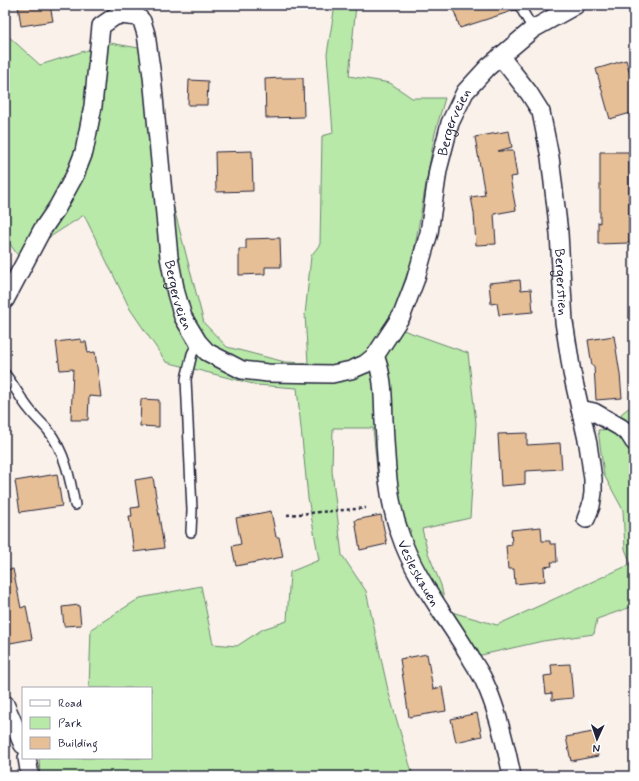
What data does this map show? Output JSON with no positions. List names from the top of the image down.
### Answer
{
  "streets": {
    "street": ["Bergerveien", "Bergerstien", "Vesleskauen"]
  },
  "crossings": [
    ["Bergerveien", "Bergerstien"],
    ["Bergerveien", "Vesleskauen"]
  ],
  "legend": ["Road", "Park", "Building"],
  "north": "bottom"
}
